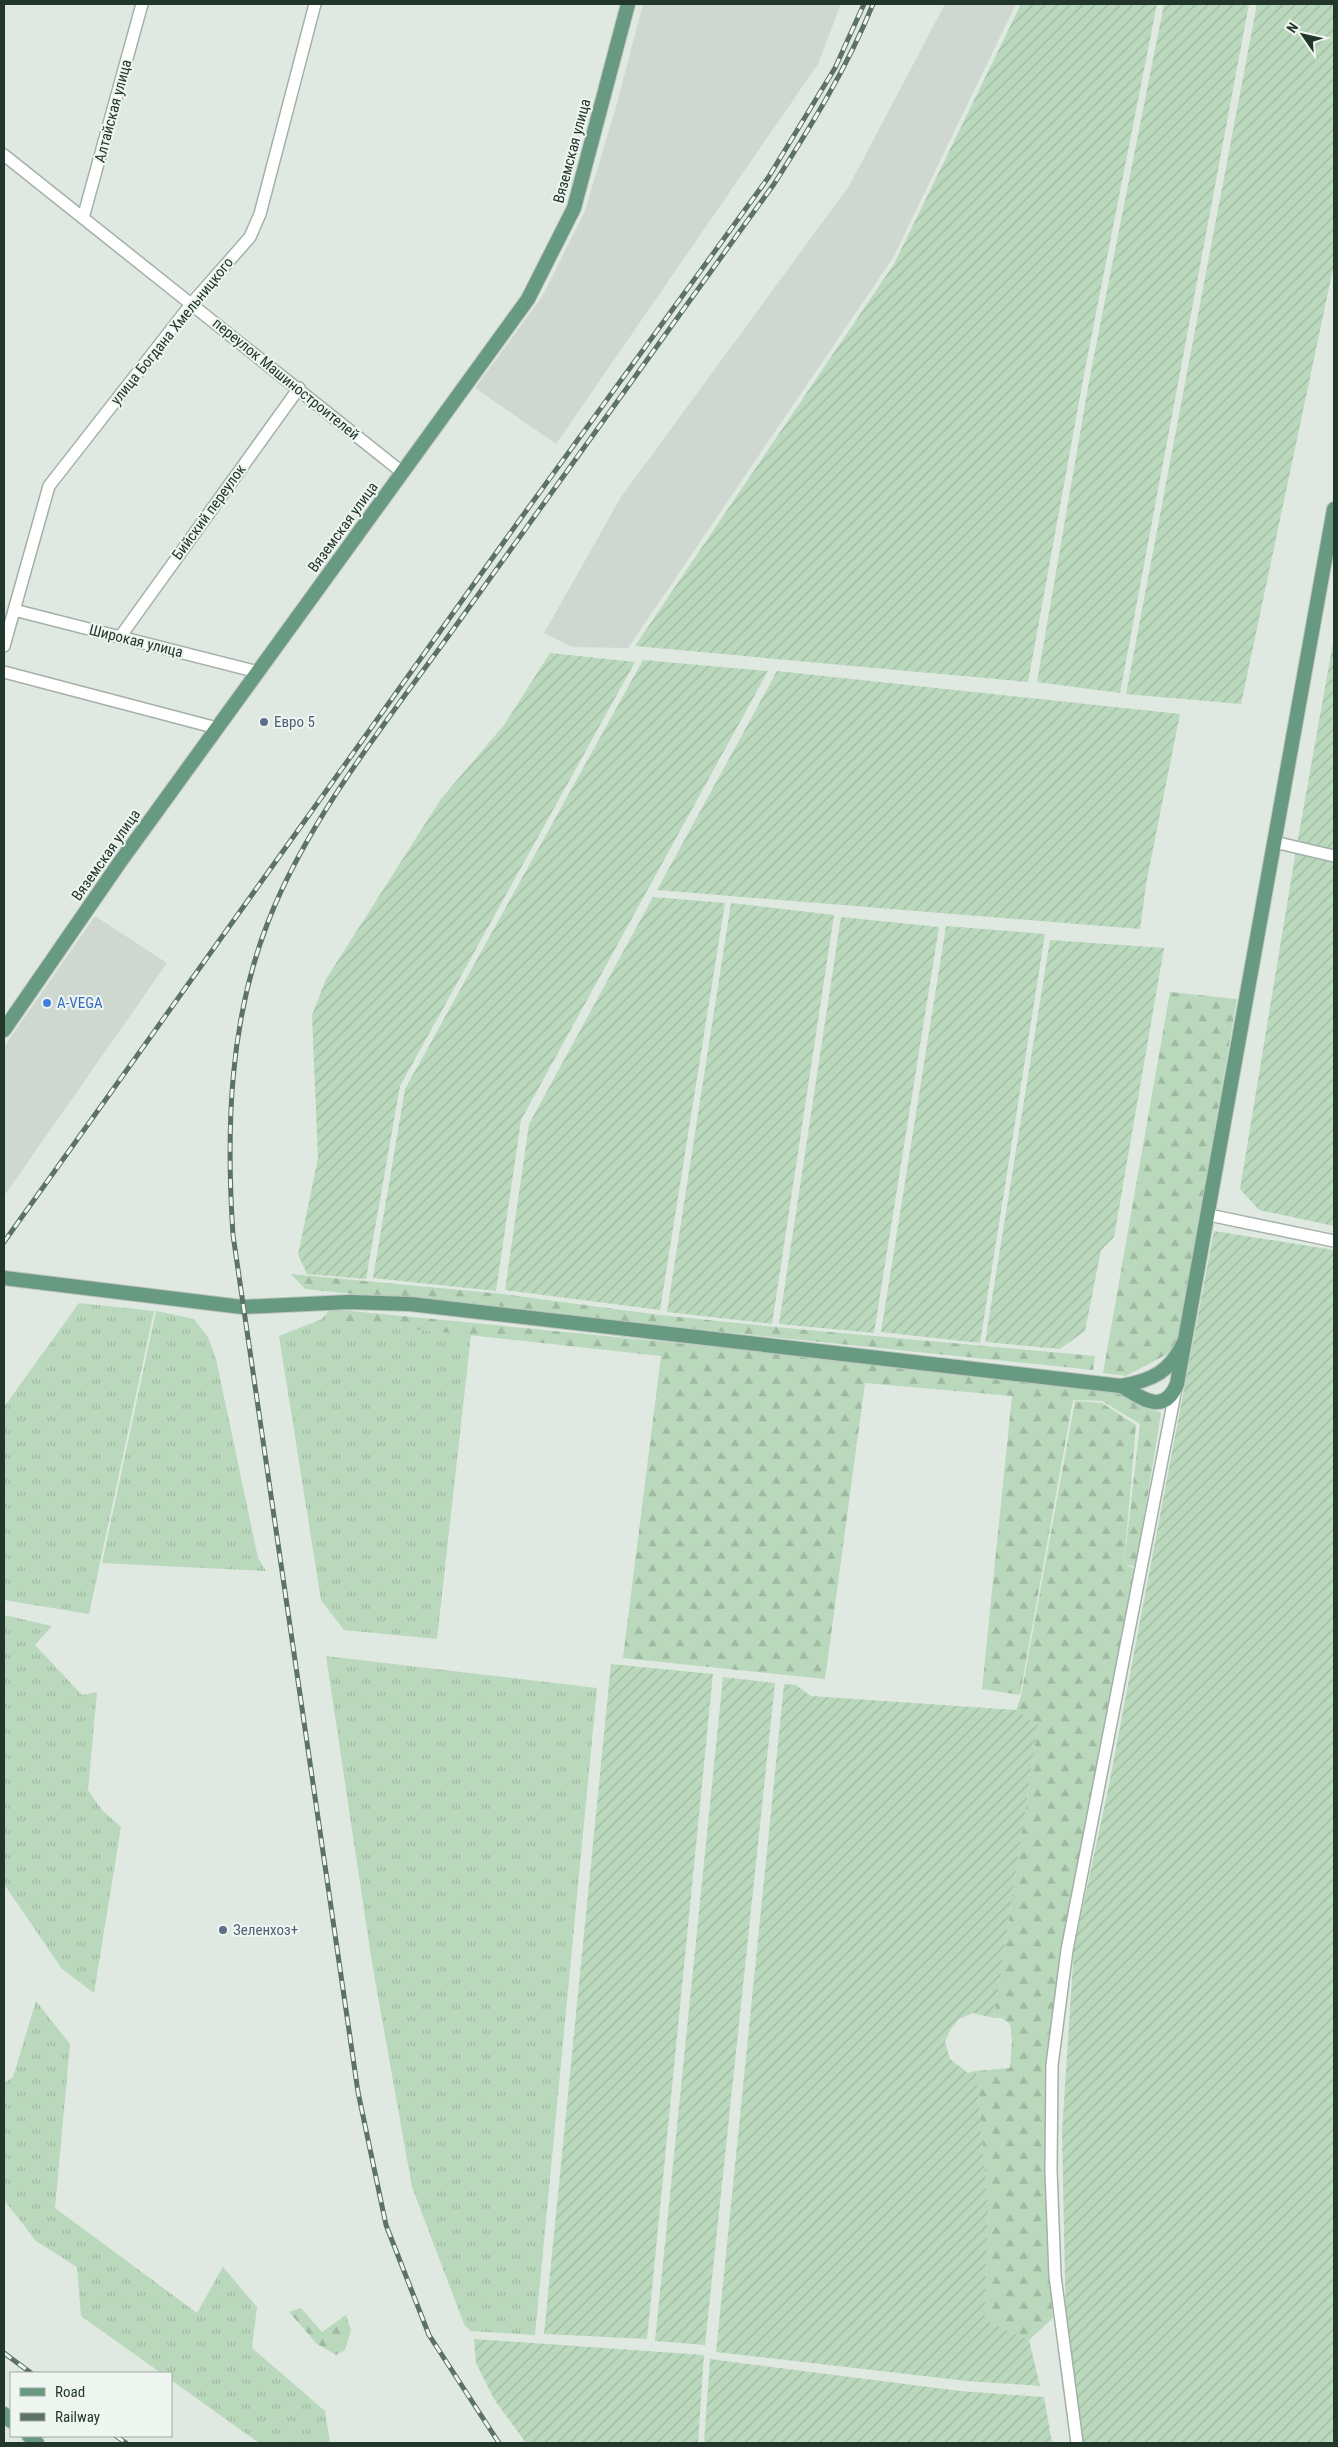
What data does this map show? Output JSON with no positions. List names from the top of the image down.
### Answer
{
  "streets": {
    "main road": ["Вяземская улица"],
    "street": [
      "Алтайская улица",
      "улица Богдана Хмельницкого",
      "переулок Машиностроителей",
      "Бийский переулок",
      "Широкая улица"
    ]
  },
  "crossings": [
    ["Алтайская улица", "переулок Машиностроителей"],
    ["Вяземская улица", "переулок Машиностроителей"],
    ["Вяземская улица", "Широкая улица"],
    ["улица Богдана Хмельницкого", "переулок Машиностроителей"],
    ["улица Богдана Хмельницкого", "Широкая улица"],
    ["переулок Машиностроителей", "Бийский переулок"],
    ["Бийский переулок", "Широкая улица"]
  ],
  "places": ["Евро 5", "A-VEGA", "Зеленхоз+"],
  "legend": ["Road", "Railway"],
  "north": "top left"
}
